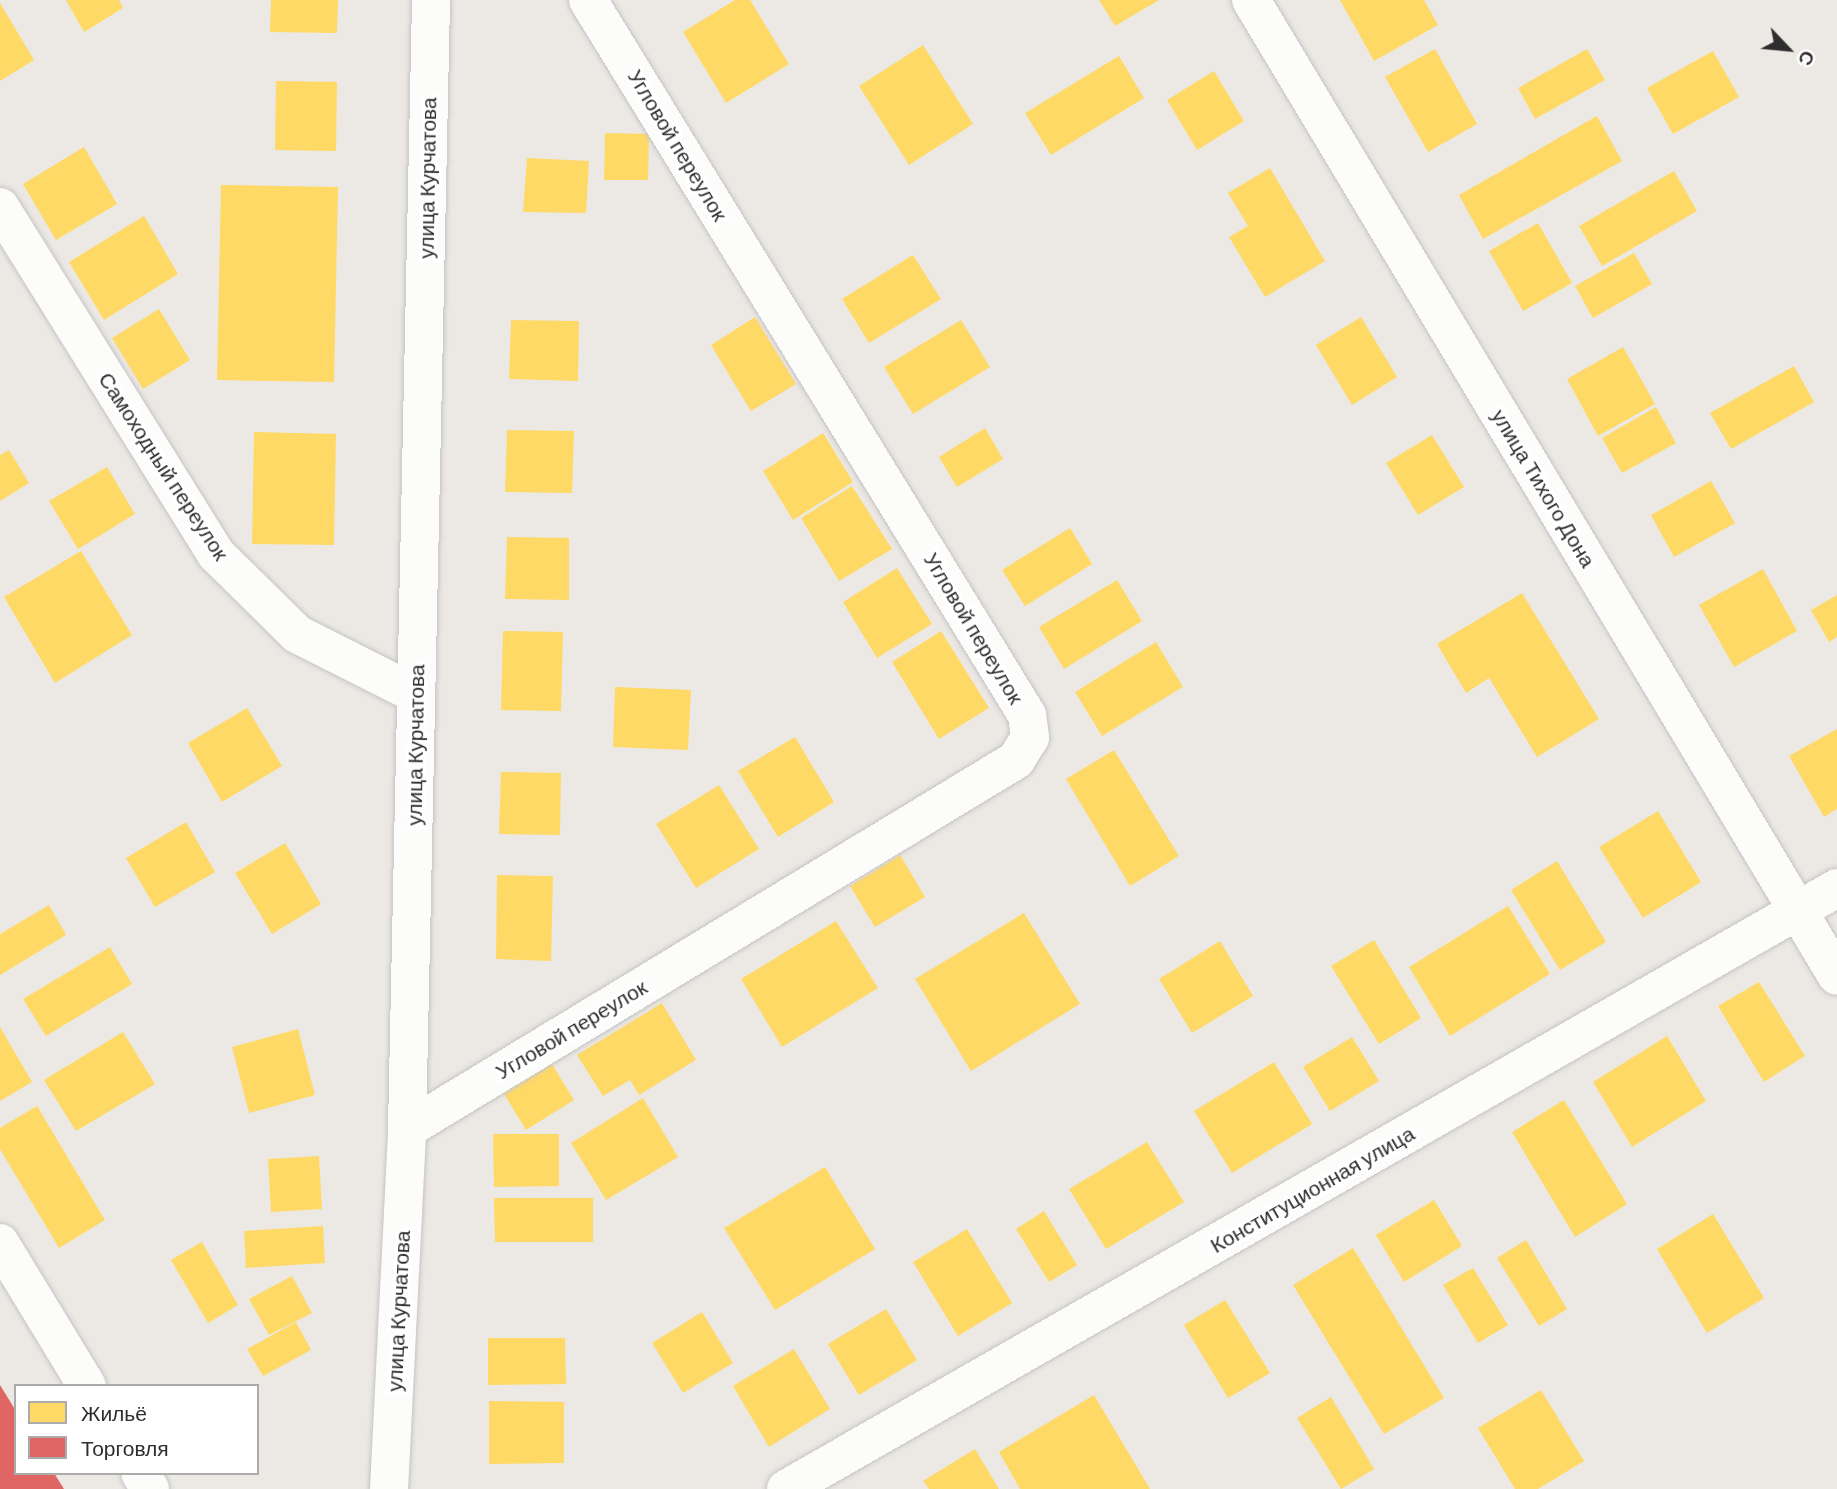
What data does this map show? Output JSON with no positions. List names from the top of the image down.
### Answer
{
  "streets": {
    "street": [
      "Угловой переулок",
      "улица Курчатова",
      "Самоходный переулок",
      "улица Тихого Дона",
      "Конституционная улица"
    ]
  },
  "crossings": [
    ["Угловой переулок", "улица Курчатова"],
    ["улица Курчатова", "Самоходный переулок"],
    ["улица Тихого Дона", "Конституционная улица"]
  ],
  "legend": ["Жильё", "Торговля"],
  "north": "bottom right"
}
